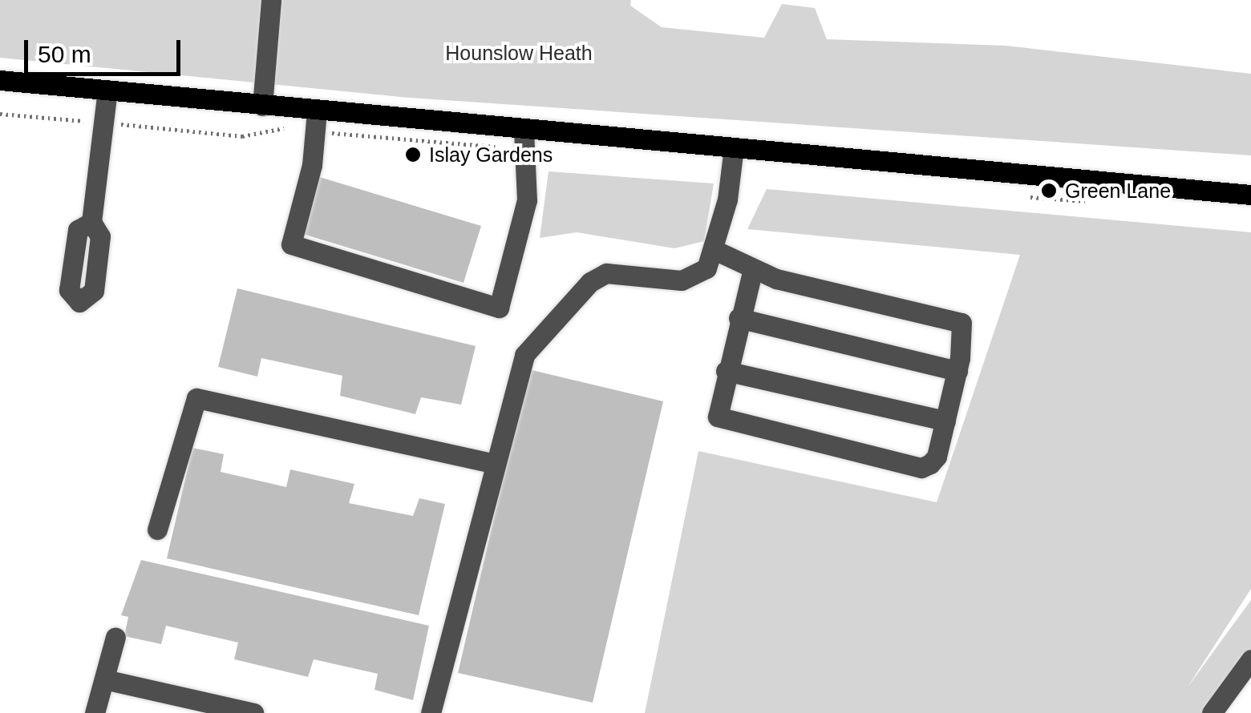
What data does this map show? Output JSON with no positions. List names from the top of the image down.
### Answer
{
  "parks": ["Hounslow Heath"],
  "places": ["Islay Gardens", "Green Lane"],
  "scale_bar": "50 m"
}
